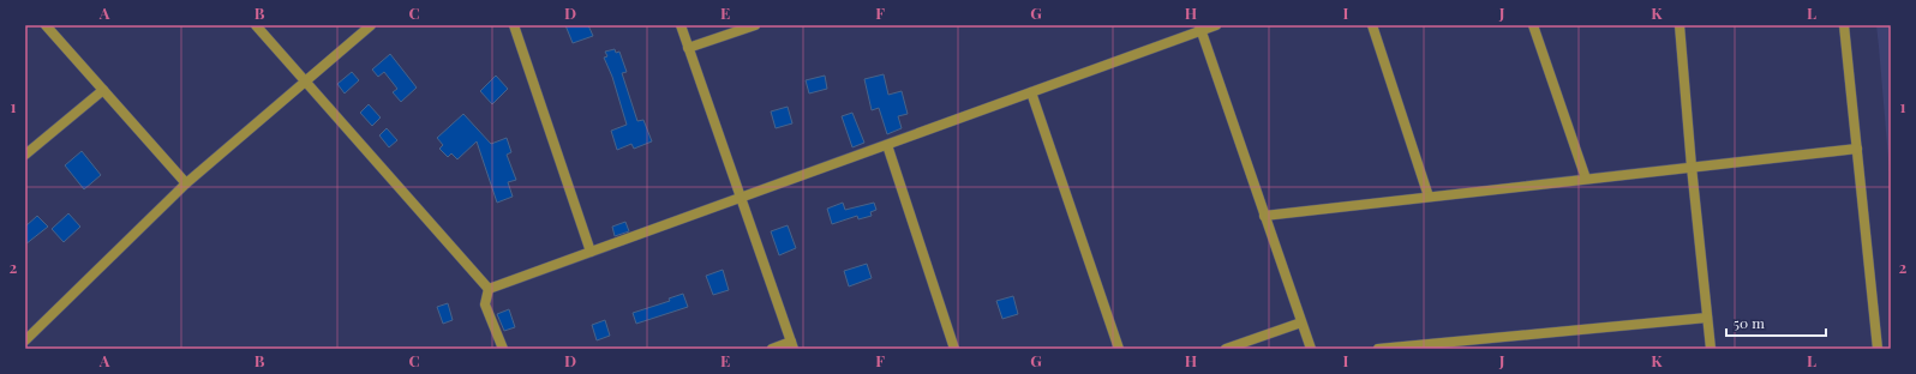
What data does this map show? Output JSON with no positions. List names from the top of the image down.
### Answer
{
  "scale_bar": "50 m",
  "grid": {
    "columns": [
      "A",
      "B",
      "C",
      "D",
      "E",
      "F",
      "G",
      "H",
      "I",
      "J",
      "K",
      "L"
    ],
    "rows": ["1", "2"]
  }
}
